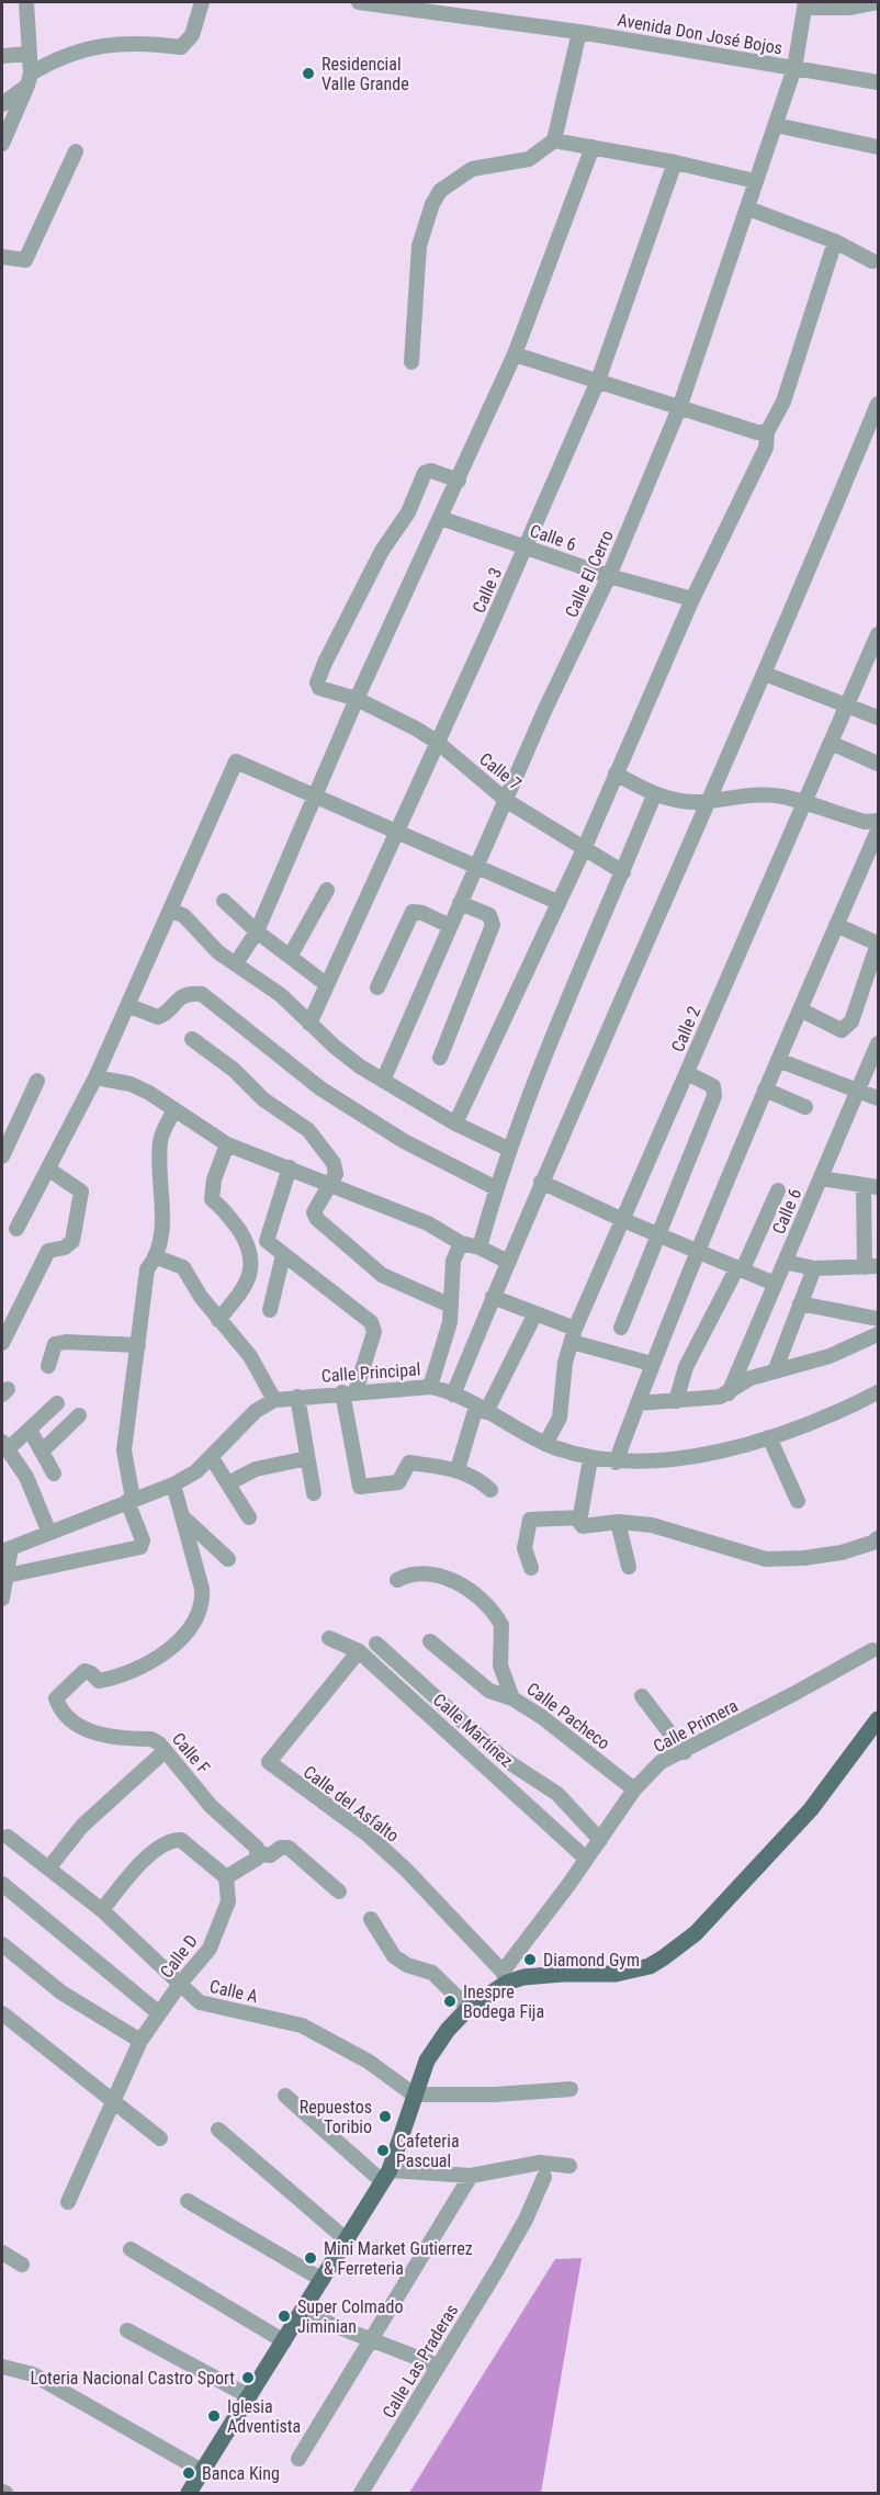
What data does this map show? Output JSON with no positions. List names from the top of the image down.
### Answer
{
  "streets": {
    "street": [
      "Avenida Don José Bojos",
      "Calle 6",
      "Calle El Cerro",
      "Calle 3",
      "Calle 7",
      "Calle 2",
      "Calle Principal",
      "Calle Pacheco",
      "Calle Primera",
      "Calle Martínez",
      "Calle F",
      "Calle del Asfalto",
      "Calle D",
      "Calle A",
      "Calle Las Praderas"
    ]
  },
  "crossings": [
    ["Avenida Don José Bojos", "Calle El Cerro"],
    ["Calle 6", "Calle El Cerro"],
    ["Calle 6", "Calle 3"],
    ["Calle El Cerro", "Calle 7"],
    ["Calle 3", "Calle 7"],
    ["Calle 2", "Calle Principal"],
    ["Calle Pacheco", "Calle Primera"],
    ["Calle Primera", "Calle Martínez"],
    ["Calle Primera", "Calle del Asfalto"],
    ["Calle Martínez", "Calle del Asfalto"],
    ["Calle D", "Calle A"]
  ],
  "places": [
    "Residencial Valle Grande",
    "Diamond Gym",
    "Inespre Bodega Fija",
    "Repuestos Toribio",
    "Cafeteria Pascual",
    "Mini Market Gutierrez & Ferreteria",
    "Super Colmado Jiminian",
    "Loteria Nacional Castro Sport",
    "Iglesia Adventista",
    "Banca King"
  ]
}
